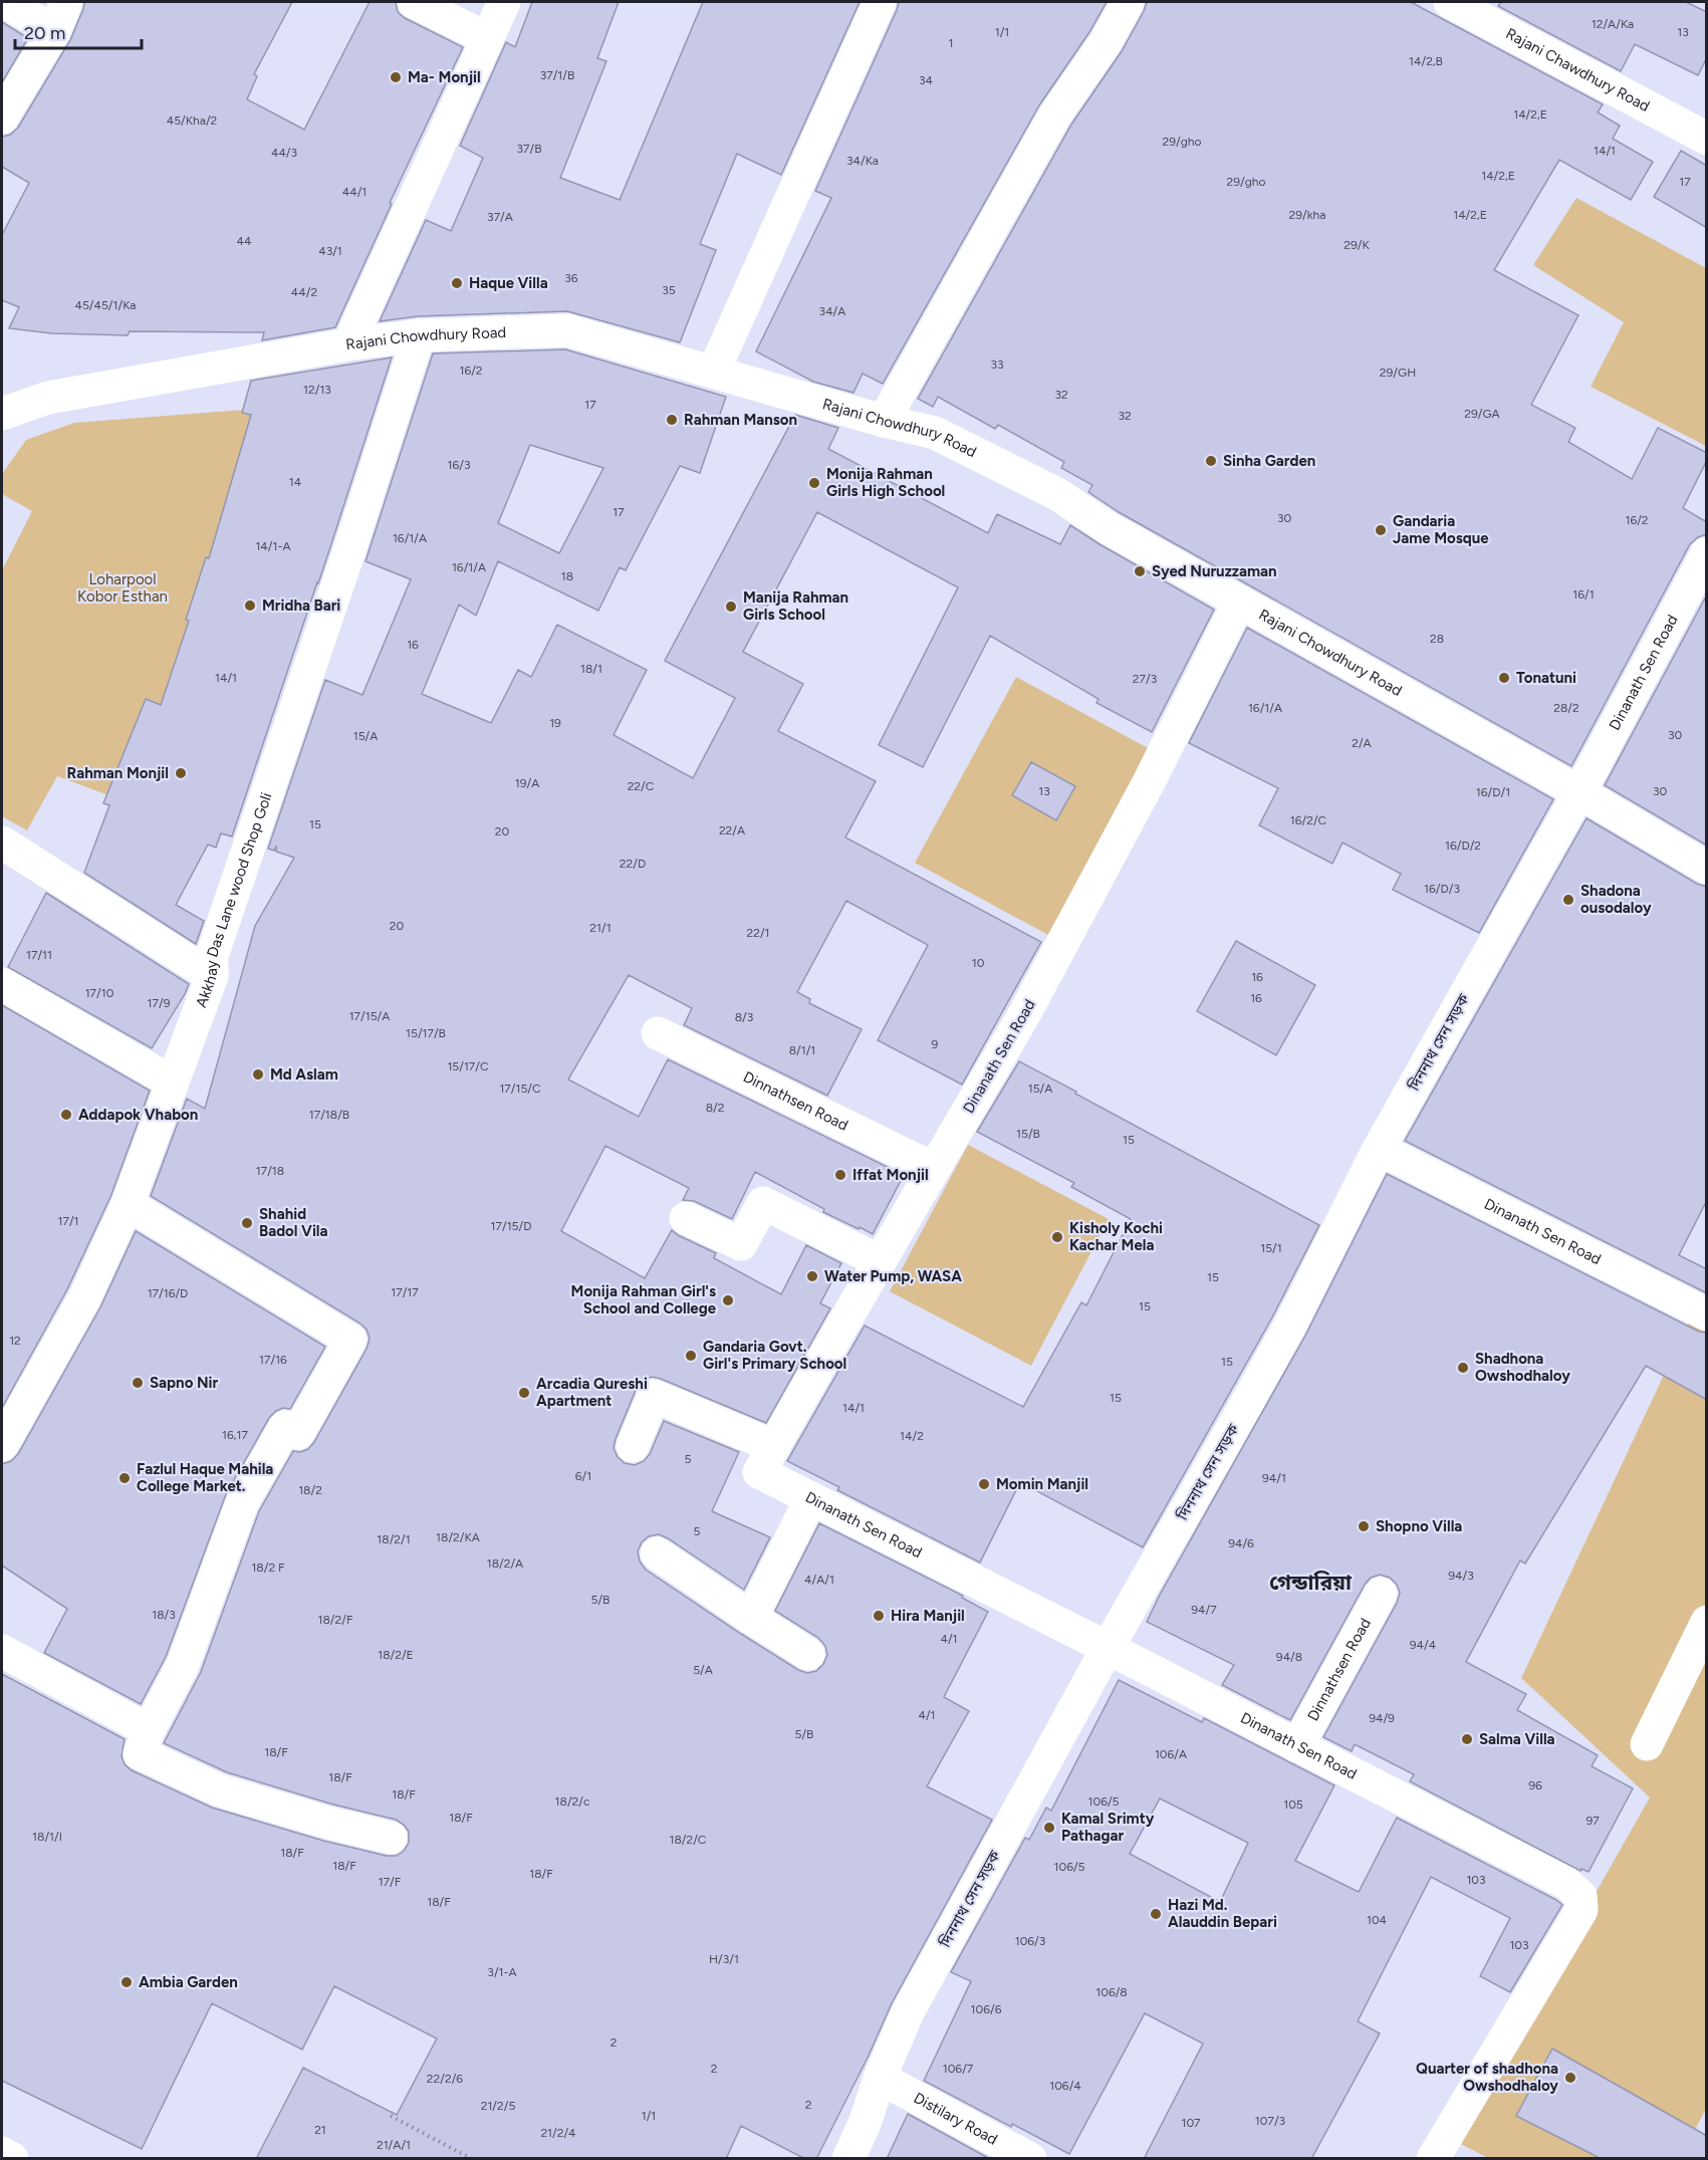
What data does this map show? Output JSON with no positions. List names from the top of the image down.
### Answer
{
  "streets": {
    "street": [
      "Rajani Chawdhury Road",
      "Rajani Chowdhury Road",
      "Dinanath Sen Road",
      "Akkhay Das Lane wood Shop Goli",
      "দিননাথ সেন সড়ক",
      "Dinnathsen Road",
      "Distilary Road"
    ]
  },
  "crossings": [
    ["Rajani Chowdhury Road", "Dinanath Sen Road"],
    ["Rajani Chowdhury Road", "Akkhay Das Lane wood Shop Goli"],
    ["Rajani Chowdhury Road", "দিননাথ সেন সড়ক"],
    ["Dinanath Sen Road", "দিননাথ সেন সড়ক"],
    ["Dinanath Sen Road", "Dinnathsen Road"],
    ["দিননাথ সেন সড়ক", "Distilary Road"]
  ],
  "districts": ["গেন্ডারিয়া"],
  "parks": ["Loharpool Kobor Esthan"],
  "places": [
    "Ma- Monjil",
    "Haque Villa",
    "Rahman Manson",
    "Sinha Garden",
    "Monija Rahman Girls High School",
    "Gandaria Jame Mosque",
    "Syed Nuruzzaman",
    "Mridha Bari",
    "Manija Rahman Girls School",
    "Tonatuni",
    "Rahman Monjil",
    "Shadona ousodaloy",
    "Md Aslam",
    "Addapok Vhabon",
    "Iffat Monjil",
    "Shahid Badol Vila",
    "Kisholy Kochi Kachar Mela",
    "Water Pump, WASA",
    "Monija Rahman Girl's School and College",
    "Gandaria Govt. Girl's Primary School",
    "Shadhona Owshodhaloy",
    "Sapno Nir",
    "Arcadia Qureshi Apartment",
    "Fazlul Haque Mahila College Market.",
    "Momin Manjil",
    "Shopno Villa",
    "Hira Manjil",
    "Salma Villa",
    "Kamal Srimty Pathagar",
    "Hazi Md. Alauddin Bepari",
    "Ambia Garden",
    "Quarter of shadhona Owshodhaloy"
  ],
  "house_numbers": [
    "12/A/Ka",
    "1/1",
    "13",
    "1",
    "14/2,B",
    "37/1/B",
    "34",
    "14/2,E",
    "45/Kha/2",
    "29/gho",
    "37/B",
    "14/1",
    "44/3",
    "34/Ka",
    "14/2,E",
    "29/gho",
    "17",
    "44/1",
    "29/kha",
    "14/2,E",
    "37/A",
    "44",
    "29/K",
    "43/1",
    "36",
    "35",
    "44/2",
    "45/45/1/Ka",
    "34/A",
    "33",
    "16/2",
    "29/GH",
    "12/13",
    "32",
    "17",
    "29/GA",
    "32",
    "16/3",
    "14",
    "17",
    "30",
    "16/2",
    "16/1/A",
    "14/1-A",
    "16/1/A",
    "18",
    "16/1",
    "28",
    "16",
    "18/1",
    "14/1",
    "27/3",
    "16/1/A",
    "28/2",
    "19",
    "30",
    "15/A",
    "2/A",
    "19/A",
    "22/C",
    "13",
    "30",
    "16/D/1",
    "16/2/C",
    "15",
    "22/A",
    "20",
    "16/D/2",
    "22/D",
    "16/D/3",
    "20",
    "21/1",
    "22/1",
    "17/11",
    "10",
    "16",
    "17/10",
    "16",
    "17/9",
    "17/15/A",
    "8/3",
    "15/17/B",
    "9",
    "8/1/1",
    "15/17/C",
    "17/15/C",
    "15/A",
    "8/2",
    "17/18/B",
    "15/B",
    "15",
    "17/18",
    "17/1",
    "17/15/D",
    "15/1",
    "15",
    "17/17",
    "17/16/D",
    "15",
    "12",
    "17/16",
    "15",
    "15",
    "14/1",
    "16,17",
    "14/2",
    "5",
    "6/1",
    "94/1",
    "18/2",
    "5",
    "18/2/KA",
    "18/2/1",
    "94/6",
    "18/2/A",
    "18/2 F",
    "94/3",
    "4/A/1",
    "5/B",
    "94/7",
    "18/3",
    "18/2/F",
    "4/1",
    "94/4",
    "18/2/E",
    "94/8",
    "5/A",
    "4/1",
    "94/9",
    "5/B",
    "18/F",
    "106/A",
    "18/F",
    "96",
    "18/F",
    "18/2/c",
    "106/5",
    "105",
    "18/F",
    "97",
    "18/1/I",
    "18/2/C",
    "18/F",
    "18/F",
    "106/5",
    "18/F",
    "103",
    "17/F",
    "18/F",
    "104",
    "106/3",
    "103",
    "H/3/1",
    "3/1-A",
    "106/8",
    "106/6",
    "2",
    "2",
    "106/7",
    "22/2/6",
    "106/4",
    "2",
    "21/2/5",
    "1/1",
    "107/3",
    "107",
    "21",
    "21/2/4",
    "21/A/1"
  ],
  "scale_bar": "20 m"
}
